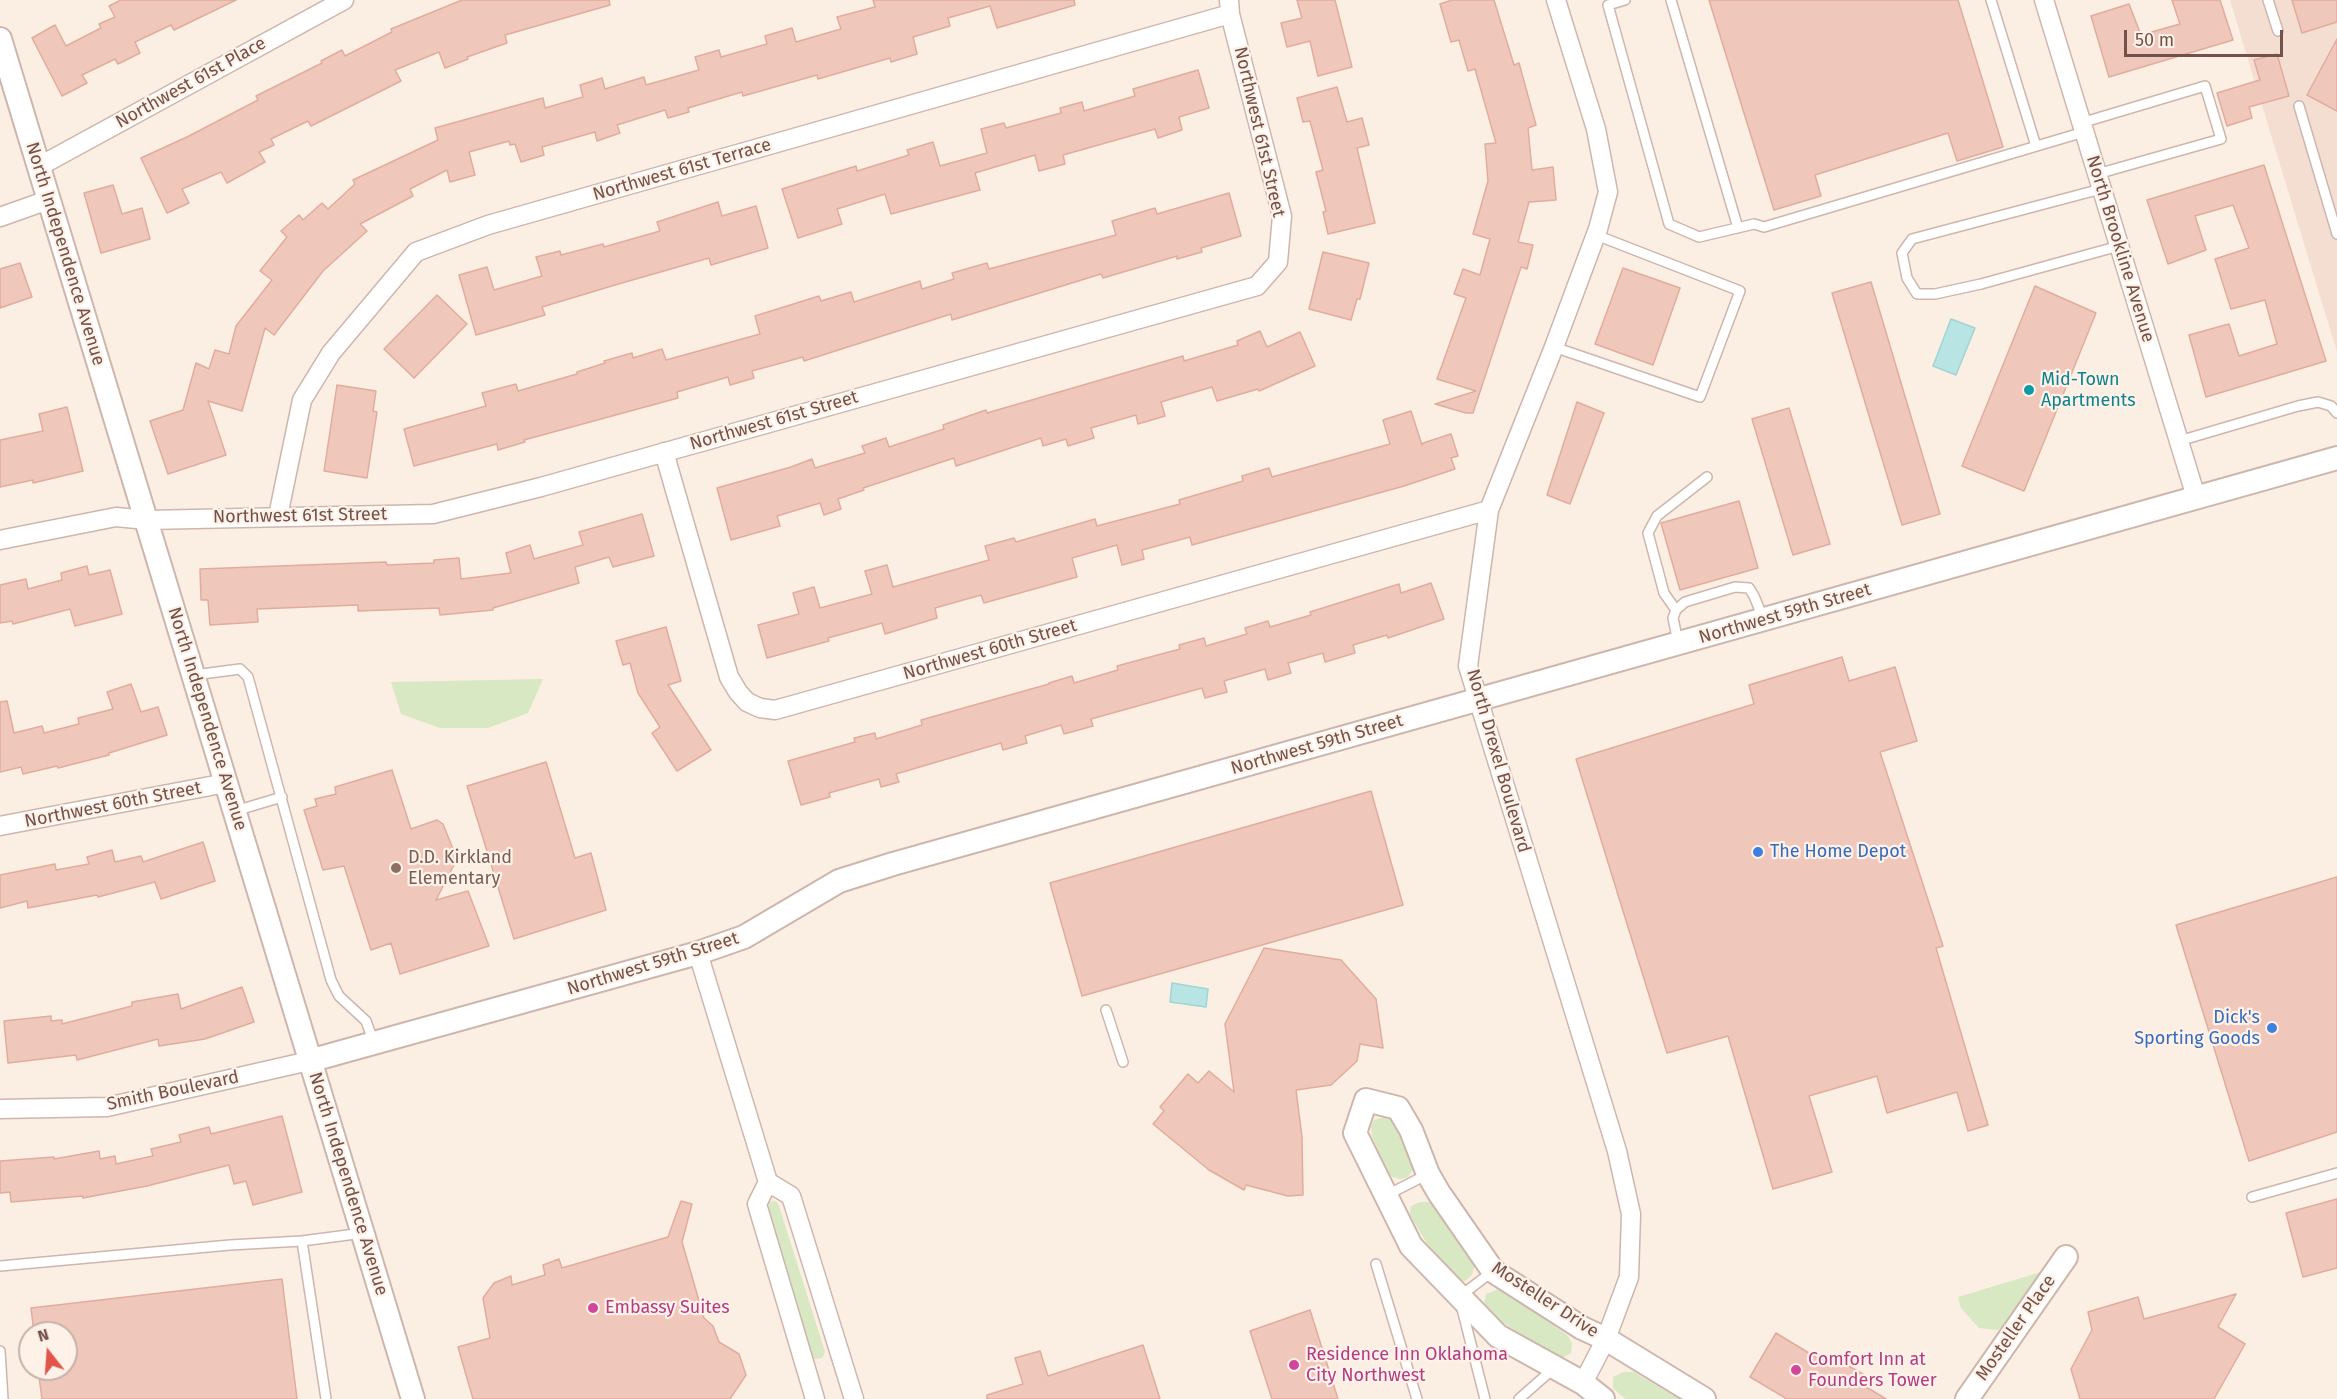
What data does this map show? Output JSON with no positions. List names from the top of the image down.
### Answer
{
  "streets": {
    "street": [
      "Northwest 61st Place",
      "Northwest 61st Street",
      "Northwest 61st Terrace",
      "North Brookline Avenue",
      "North Independence Avenue",
      "Northwest 59th Street",
      "Northwest 60th Street",
      "North Drexel Boulevard",
      "Smith Boulevard",
      "Mosteller Drive",
      "Mosteller Place"
    ]
  },
  "crossings": [
    ["Northwest 61st Place", "North Independence Avenue"],
    ["Northwest 61st Street", "Northwest 61st Terrace"],
    ["Northwest 61st Street", "North Independence Avenue"],
    ["Northwest 61st Street", "Northwest 60th Street"],
    ["North Brookline Avenue", "Northwest 59th Street"],
    ["North Independence Avenue", "Northwest 59th Street"],
    ["North Independence Avenue", "Northwest 60th Street"],
    ["North Independence Avenue", "Smith Boulevard"],
    ["Northwest 59th Street", "North Drexel Boulevard"],
    ["Northwest 59th Street", "Smith Boulevard"],
    ["Northwest 60th Street", "North Drexel Boulevard"],
    ["North Drexel Boulevard", "Mosteller Drive"]
  ],
  "places": [
    "Mid-Town Apartments",
    "The Home Depot",
    "D.D. Kirkland Elementary",
    "Dick's Sporting Goods",
    "Embassy Suites",
    "Residence Inn Oklahoma City Northwest",
    "Comfort Inn at Founders Tower"
  ],
  "scale_bar": "50 m",
  "north": "top"
}
